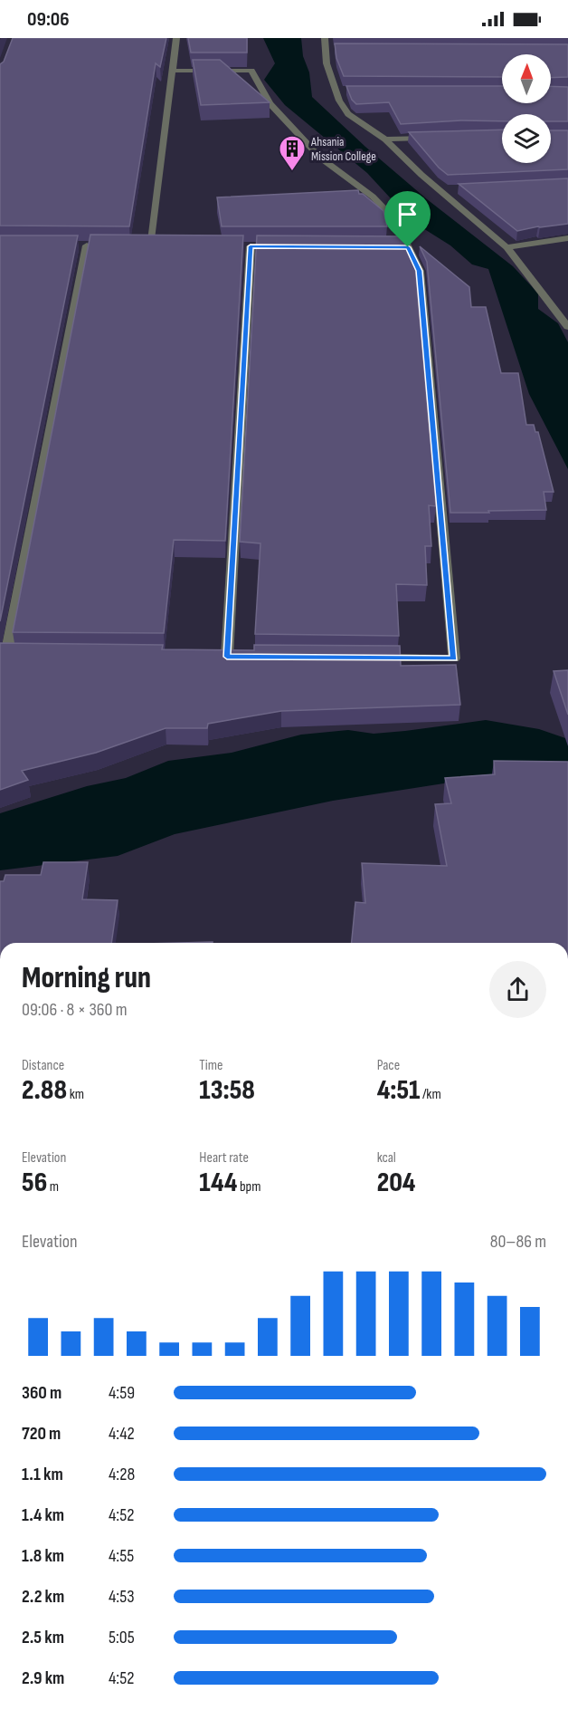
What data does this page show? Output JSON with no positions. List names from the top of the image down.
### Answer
{
  "places": {
    "building": ["Ahsania Mission College"]
  },
  "north": "top",
  "page": {
    "status": "09:06",
    "heading": ["Morning run", "09:06 · 8 × 360 m"],
    "stats": [
      ["Distance", "2.88 km"],
      ["Time", "13:58"],
      ["Pace", "4:51 /km"],
      ["Elevation", "56 m"],
      ["Heart rate", "144 bpm"],
      ["kcal", "204"]
    ],
    "chart": ["Elevation", "80–86 m"],
    "list": [
      {
        "name": "360 m",
        "note": "4:59"
      },
      {
        "name": "720 m",
        "note": "4:42"
      },
      {
        "name": "1.1 km",
        "note": "4:28"
      },
      {
        "name": "1.4 km",
        "note": "4:52"
      },
      {
        "name": "1.8 km",
        "note": "4:55"
      },
      {
        "name": "2.2 km",
        "note": "4:53"
      },
      {
        "name": "2.5 km",
        "note": "5:05"
      },
      {
        "name": "2.9 km",
        "note": "4:52"
      }
    ]
  }
}
